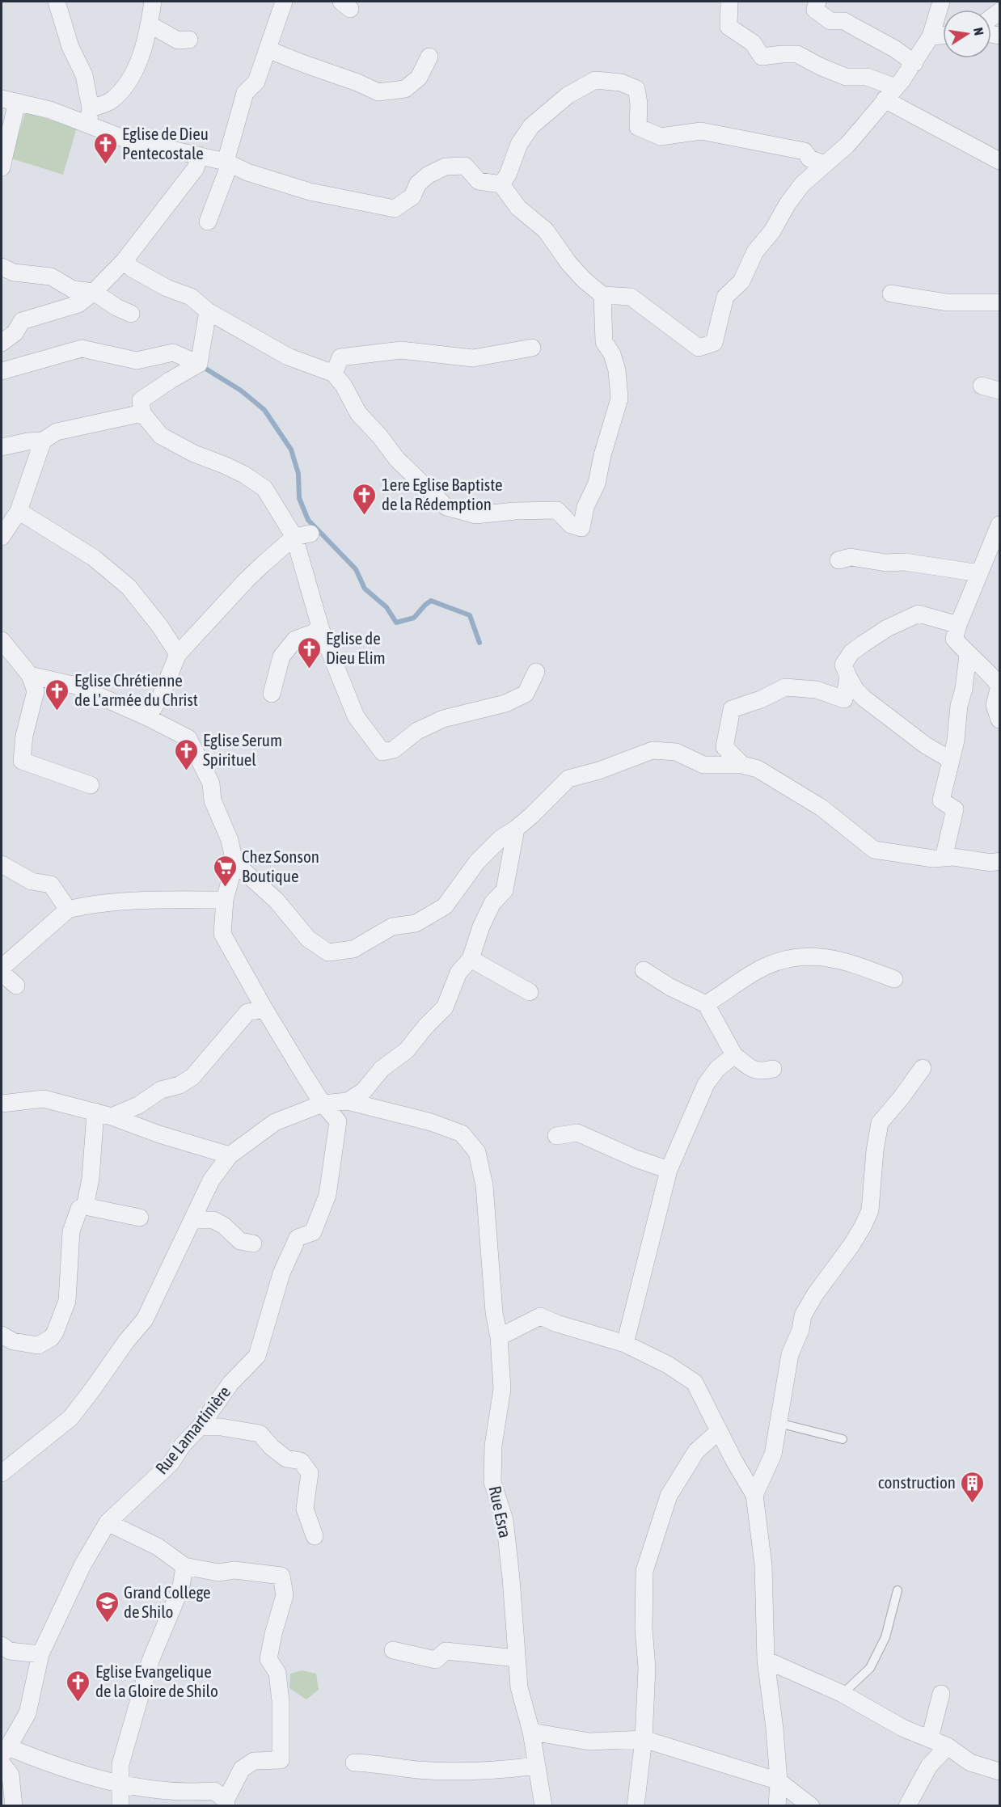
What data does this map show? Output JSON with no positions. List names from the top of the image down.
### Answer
{
  "streets": {
    "street": ["Rue Lamartinière", "Rue Esra"]
  },
  "places": {
    "church": [
      "Eglise de Dieu Pentecostale",
      "1ere Eglise Baptiste de la Rédemption",
      "Eglise de Dieu Elim",
      "Eglise Chrétienne de L'armée du Christ",
      "Eglise Serum Spirituel",
      "Eglise Evangelique de la Gloire de Shilo"
    ],
    "supermarket": ["Chez Sonson Boutique"],
    "building": ["construction"],
    "school or university": ["Grand College de Shilo"]
  },
  "north": "right"
}
